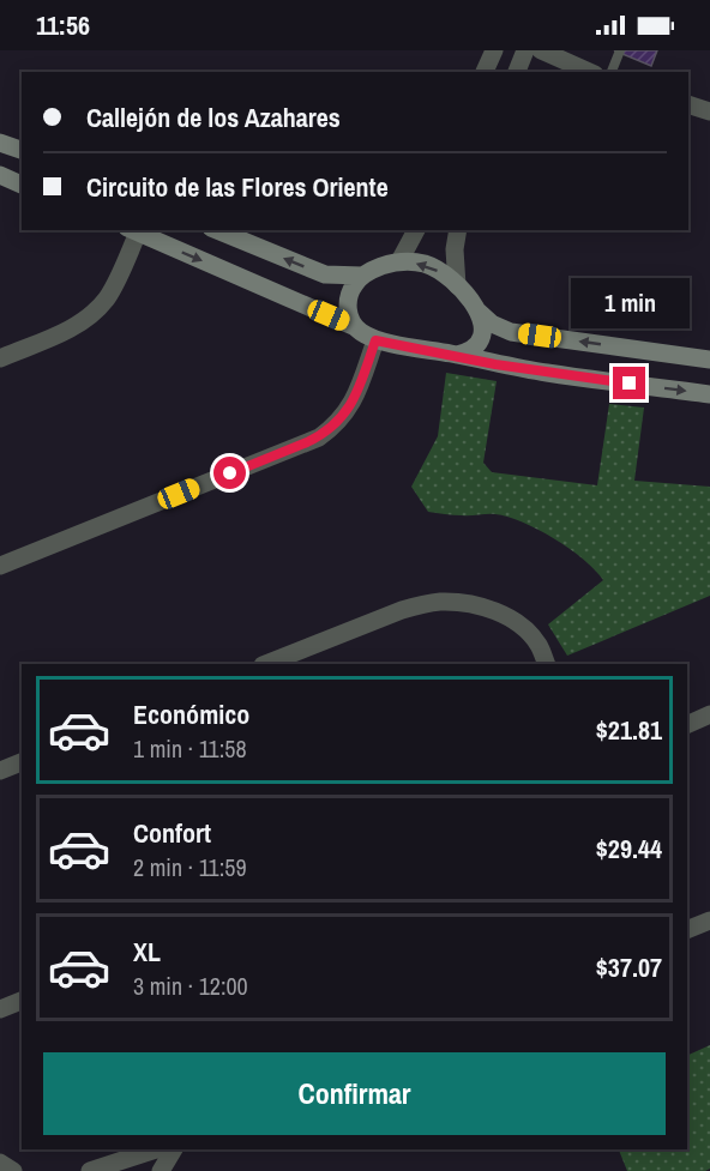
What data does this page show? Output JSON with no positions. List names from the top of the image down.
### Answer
{
  "page": {
    "status": "11:56",
    "banner": ["Callejón de los Azahares", "Circuito de las Flores Oriente"],
    "bubble": "1 min",
    "list": [
      {
        "name": "Económico",
        "note": "1 min · 11:58",
        "value": "$21.81"
      },
      {
        "name": "Confort",
        "note": "2 min · 11:59",
        "value": "$29.44"
      },
      {
        "name": "XL",
        "note": "3 min · 12:00",
        "value": "$37.07"
      }
    ],
    "buttons": "Confirmar"
  }
}
